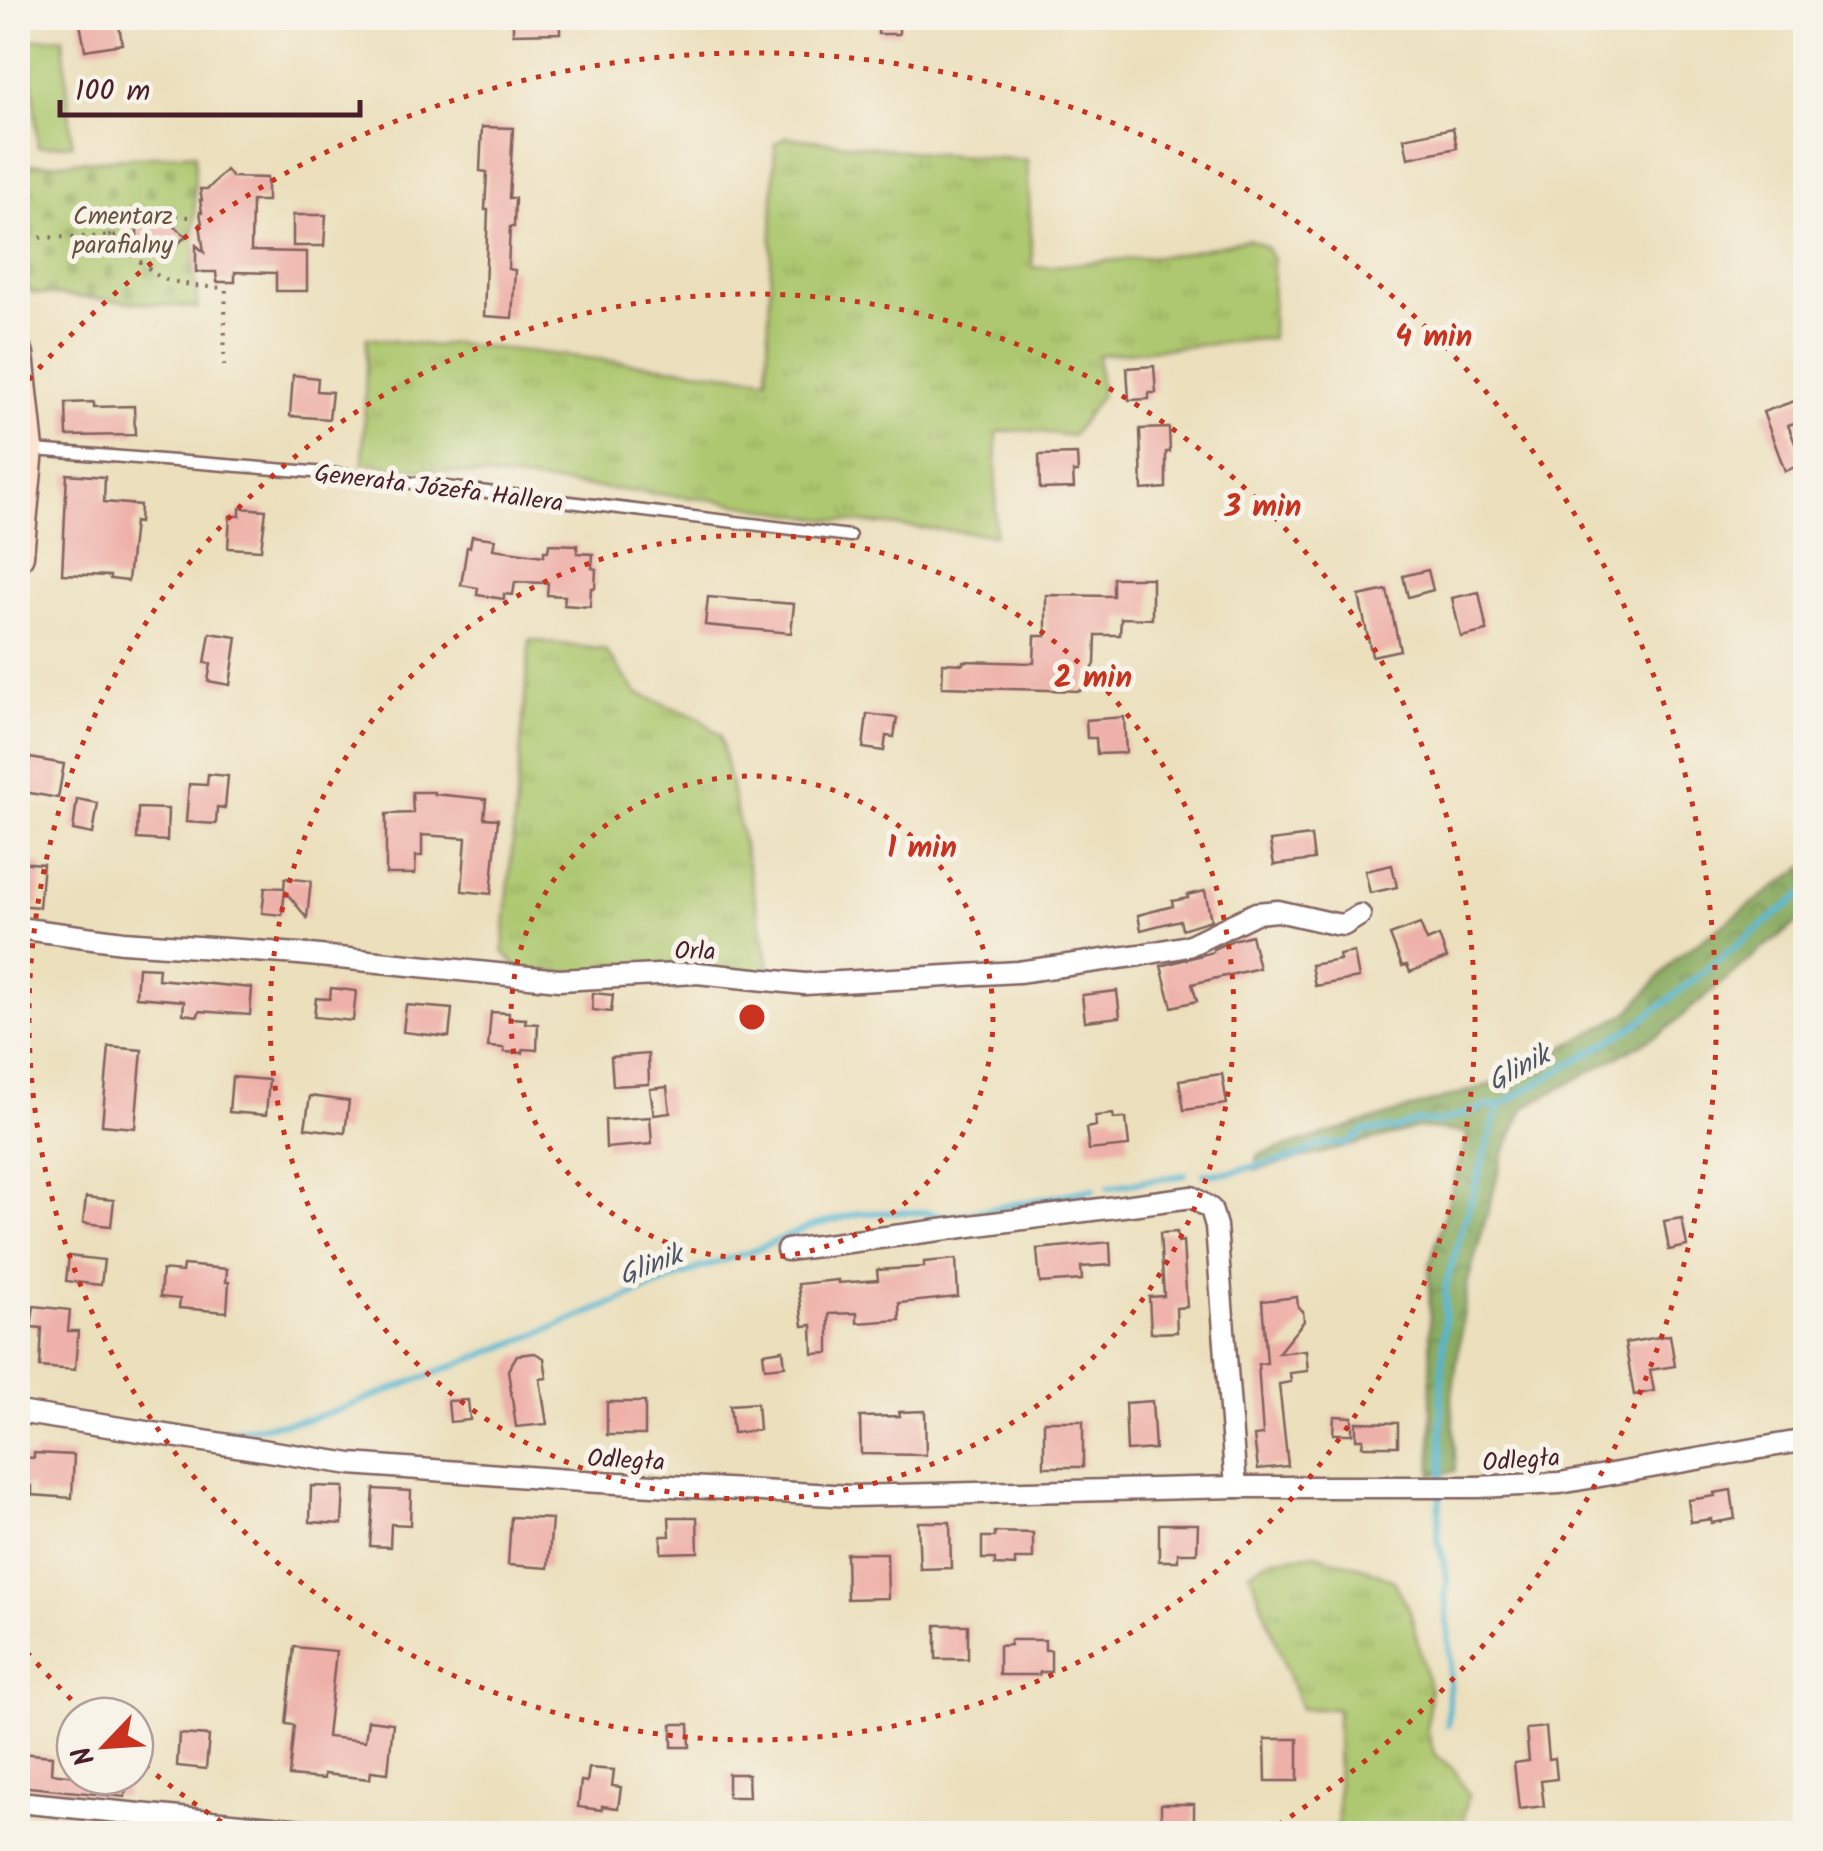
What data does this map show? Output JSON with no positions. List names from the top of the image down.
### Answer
{
  "streets": {
    "street": ["Orla", "Odległa"],
    "lane": ["Generała Józefa Hallera"]
  },
  "water": ["Glinik"],
  "parks": ["Cmentarz parafialny"],
  "scale_bar": "100 m",
  "north": "bottom left",
  "rings": [
    "4 min",
    "3 min",
    "2 min",
    "1 min"
  ]
}
